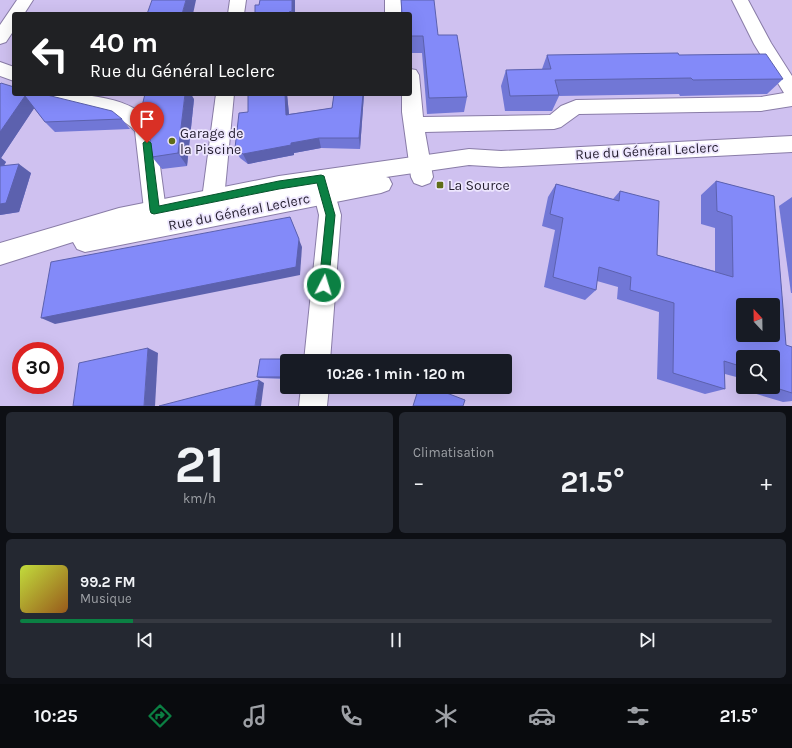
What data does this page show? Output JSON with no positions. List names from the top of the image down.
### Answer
{
  "streets": {
    "main road": ["Rue du Général Leclerc"]
  },
  "places": {
    "other": ["Garage de la Piscine"],
    "transit": ["La Source"]
  },
  "north": "top",
  "page": {
    "turn": ["40 m", "Rue du Général Leclerc"],
    "limit": "30",
    "trip": "10:26 · 1 min · 120 m",
    "tile": [
      ["21", "km/h"],
      "Climatisation"
    ],
    "heat": ["−", "21.5°", "+"],
    "song": ["99.2 FM", "Musique"],
    "tabs": ["10:25", "21.5°"]
  }
}
